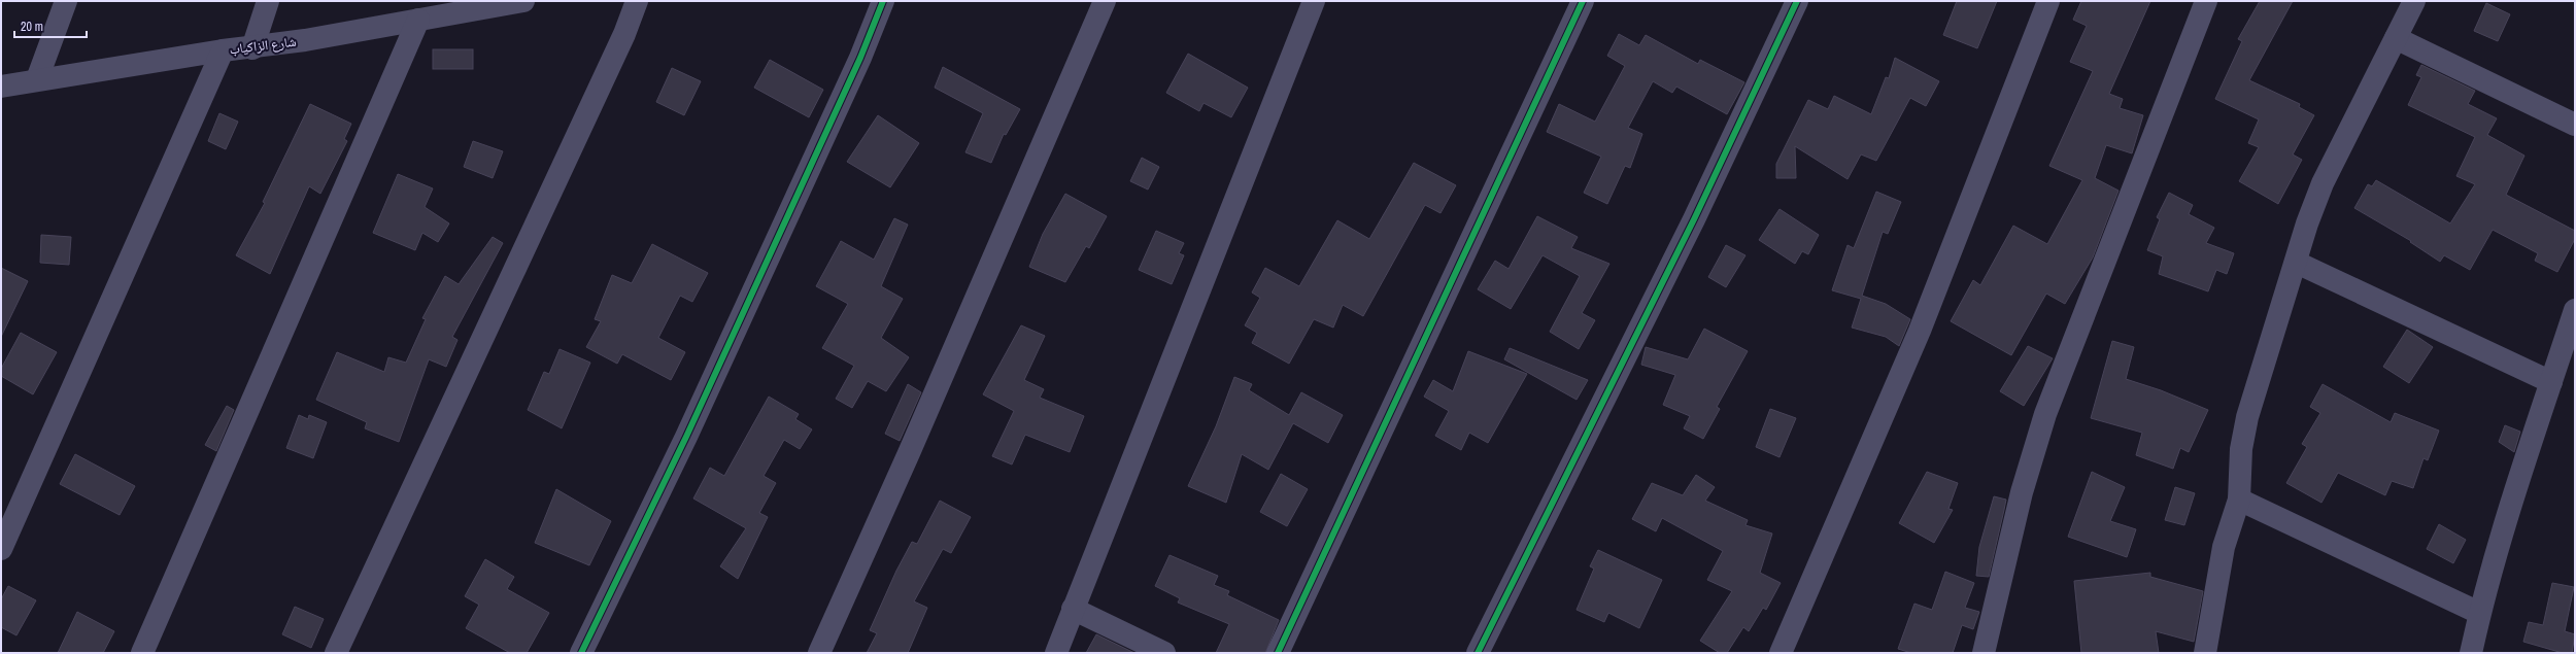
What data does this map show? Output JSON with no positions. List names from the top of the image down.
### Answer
{
  "streets": {
    "street": ["شارع الزاكياب"]
  },
  "scale_bar": "20 m"
}
